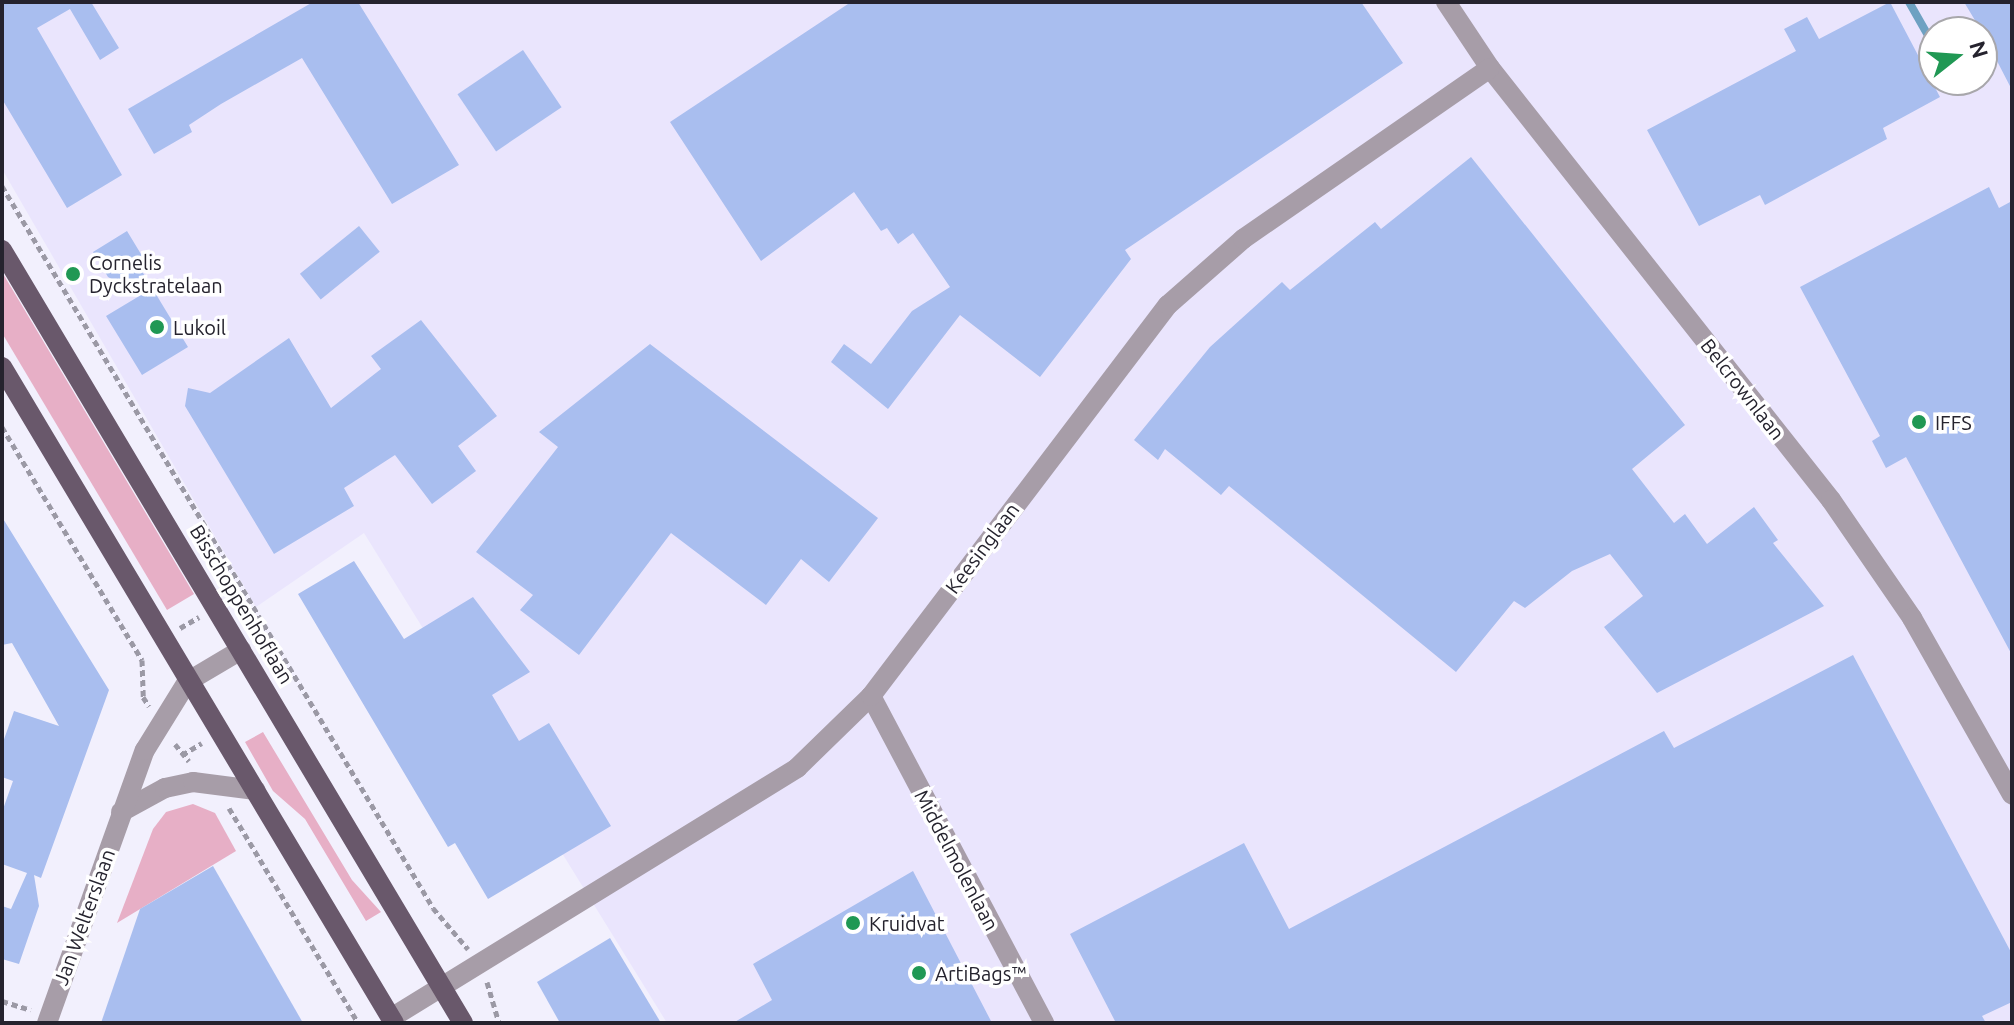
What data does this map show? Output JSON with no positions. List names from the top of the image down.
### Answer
{
  "streets": {
    "main road": ["Bisschoppenhoflaan"],
    "street": [
      "Belcrownlaan",
      "Keesinglaan",
      "Middelmolenlaan",
      "Jan Welterslaan"
    ]
  },
  "crossings": [
    ["Belcrownlaan", "Keesinglaan"],
    ["Keesinglaan", "Bisschoppenhoflaan"],
    ["Keesinglaan", "Middelmolenlaan"],
    ["Bisschoppenhoflaan", "Jan Welterslaan"]
  ],
  "places": [
    "Cornelis Dyckstratelaan",
    "Lukoil",
    "IFFS",
    "Kruidvat",
    "ArtiBags™"
  ],
  "north": "right"
}
